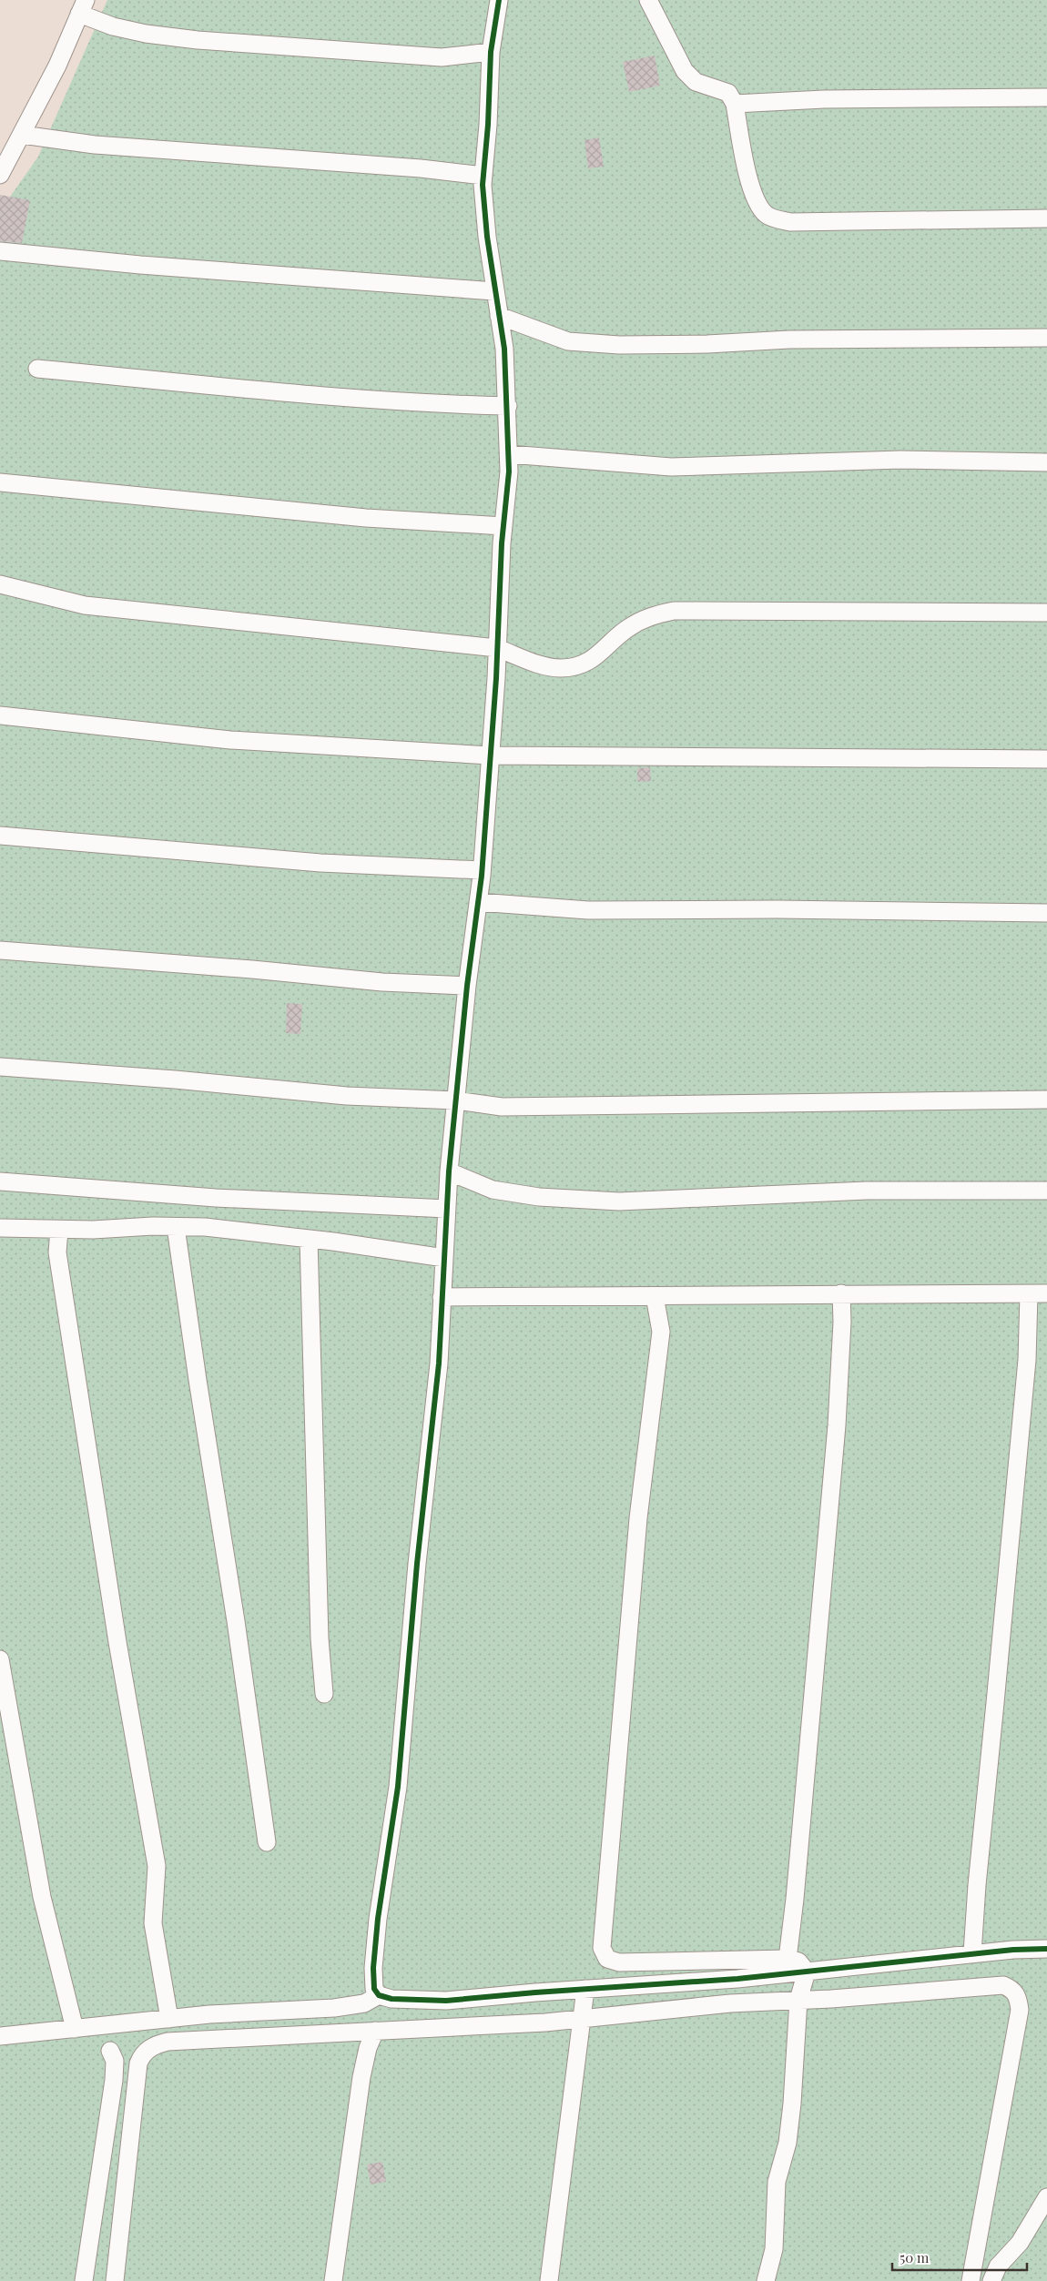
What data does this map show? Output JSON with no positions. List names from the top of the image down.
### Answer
{
  "scale_bar": "50 m"
}
